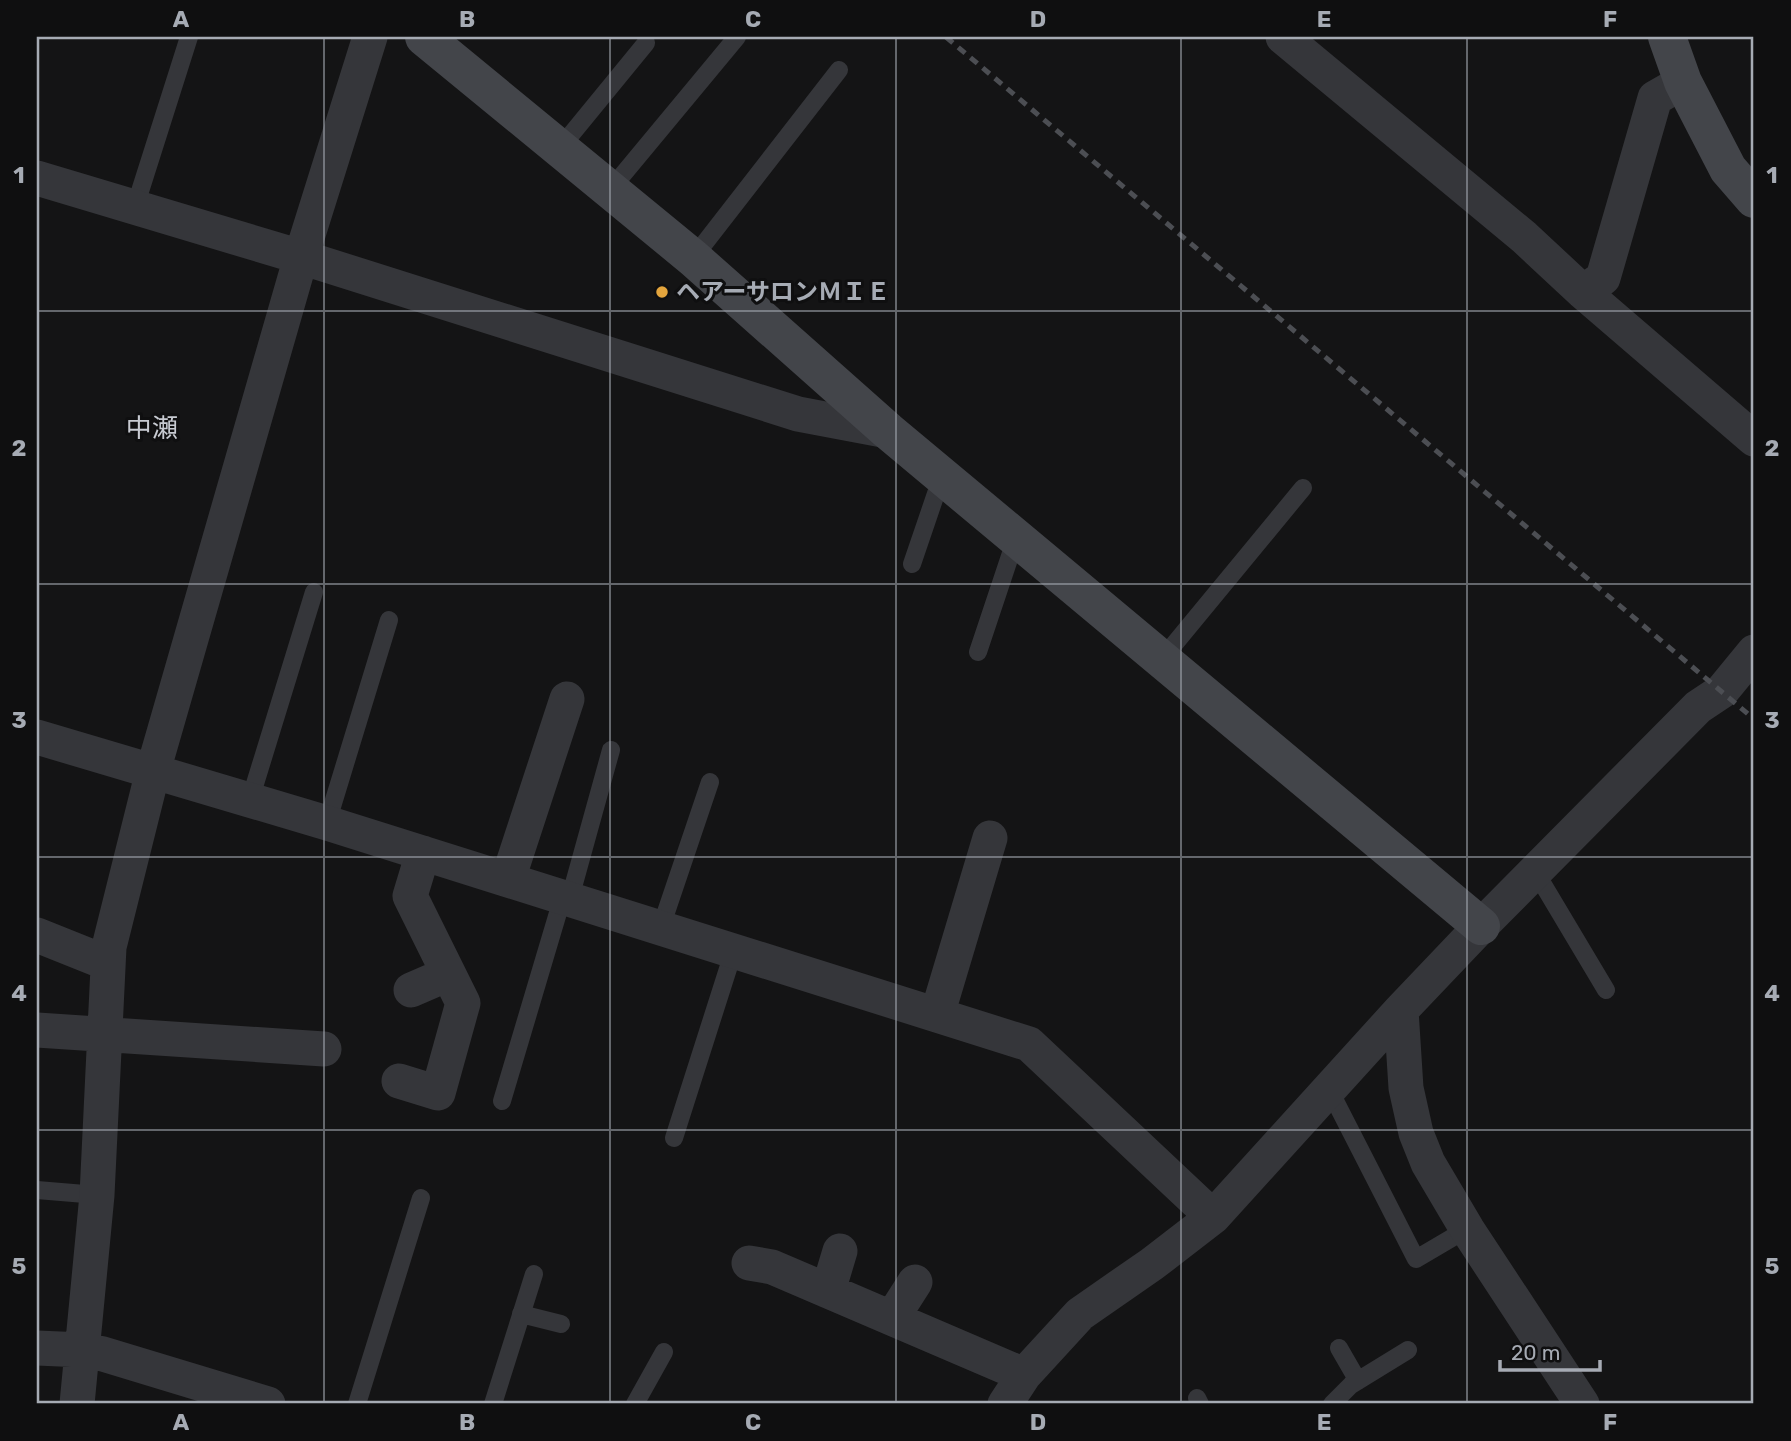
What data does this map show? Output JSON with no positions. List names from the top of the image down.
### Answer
{
  "districts": ["中瀬"],
  "places": ["ヘアーサロンＭＩＥ"],
  "scale_bar": "20 m",
  "grid": {
    "columns": [
      "A",
      "B",
      "C",
      "D",
      "E",
      "F"
    ],
    "rows": [
      "1",
      "2",
      "3",
      "4",
      "5"
    ]
  }
}
